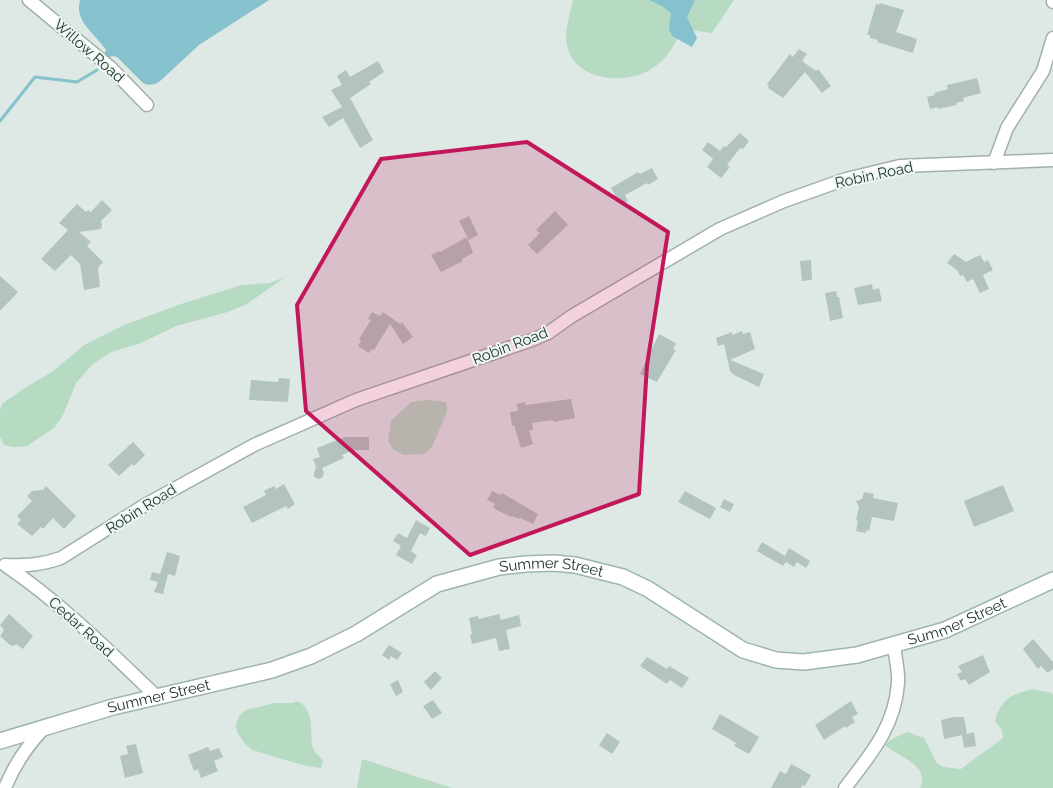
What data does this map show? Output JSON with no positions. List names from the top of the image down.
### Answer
{
  "streets": {
    "street": [
      "Willow Road",
      "Robin Road",
      "Summer Street",
      "Cedar Road"
    ]
  },
  "crossings": [
    ["Robin Road", "Cedar Road"],
    ["Summer Street", "Cedar Road"]
  ]
}
